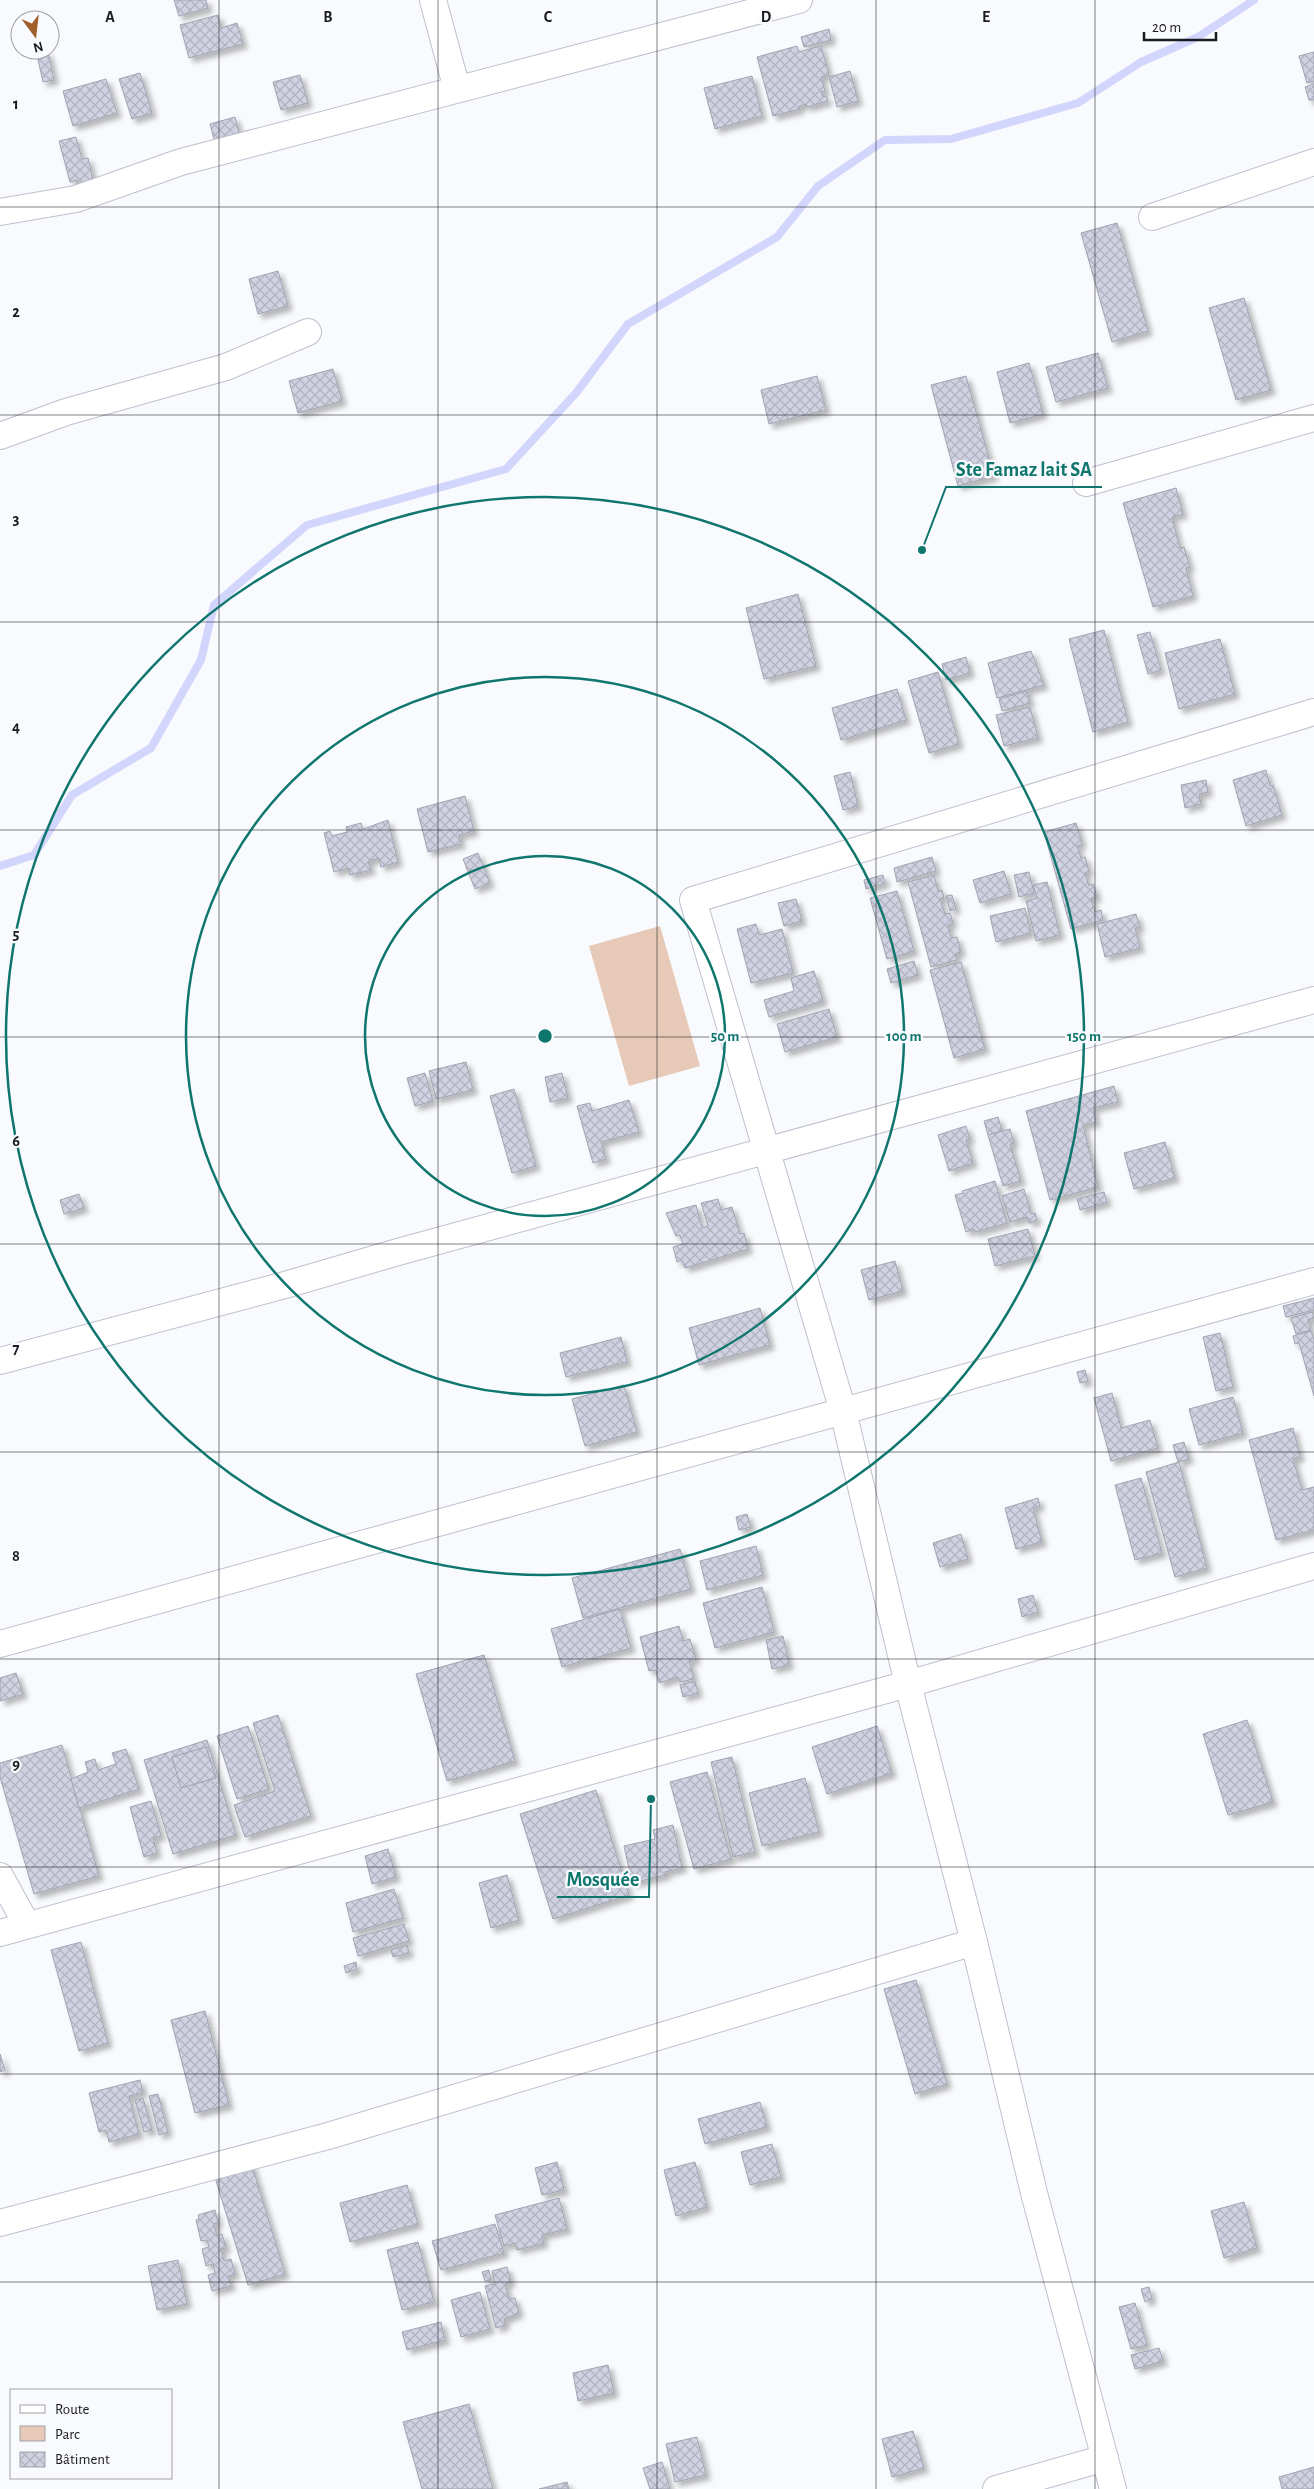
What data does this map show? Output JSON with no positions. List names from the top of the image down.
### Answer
{
  "places": ["Ste Famaz lait SA", "Mosquée"],
  "legend": ["Route", "Parc", "Bâtiment"],
  "scale_bar": "20 m",
  "north": "bottom",
  "grid": {
    "columns": [
      "A",
      "B",
      "C",
      "D",
      "E"
    ],
    "rows": [
      "1",
      "2",
      "3",
      "4",
      "5",
      "6",
      "7",
      "8",
      "9"
    ]
  },
  "rings": ["50 m", "100 m", "150 m"]
}
